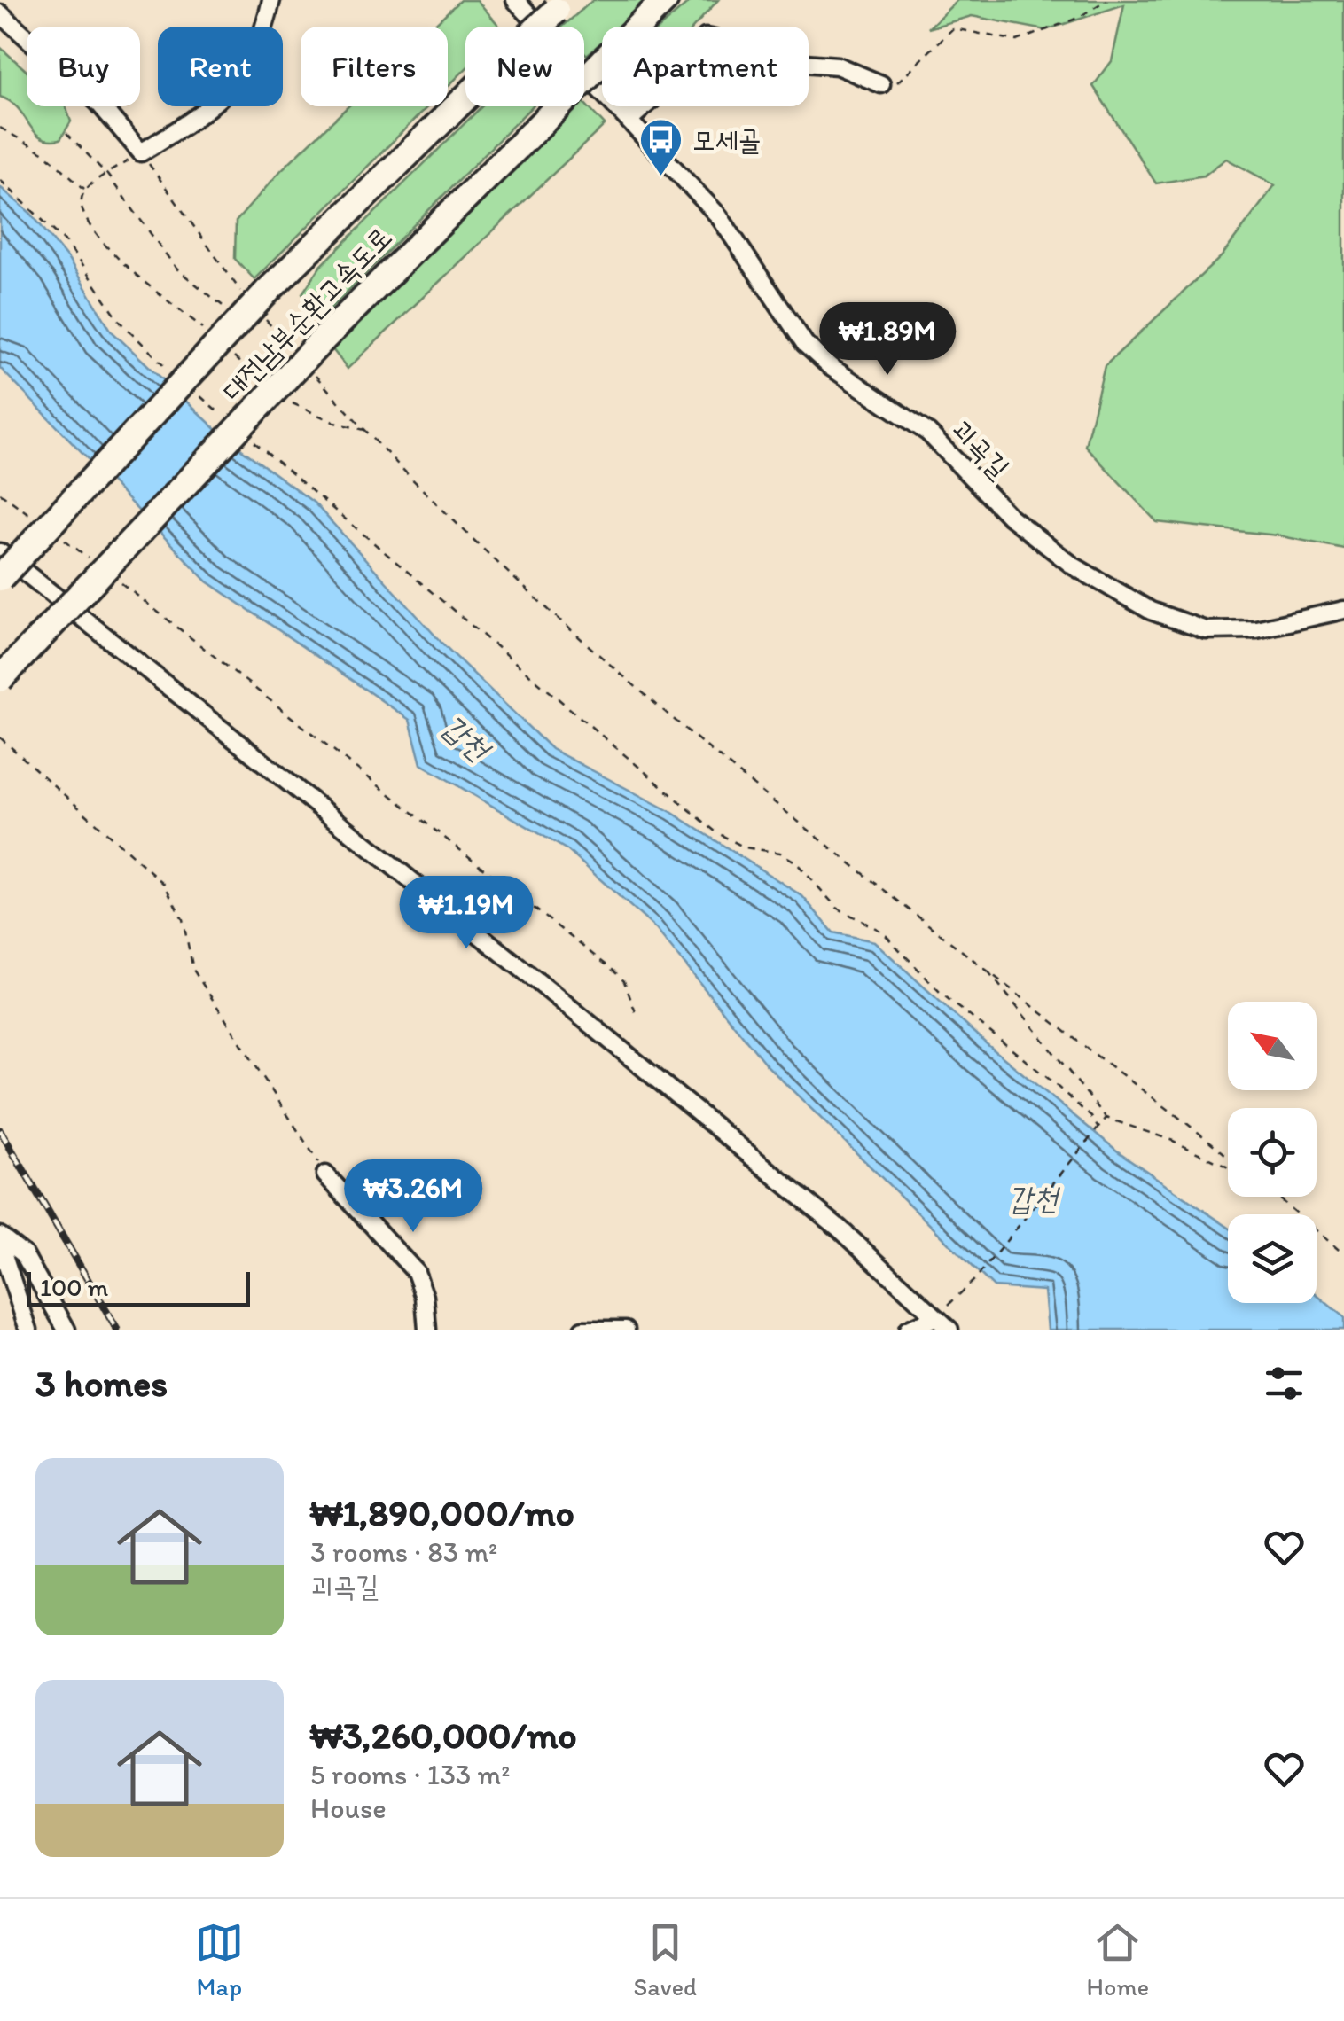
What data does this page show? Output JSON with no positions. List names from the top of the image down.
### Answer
{
  "streets": {
    "highway": ["대전남부순환고속도로"],
    "street": ["괴곡길"]
  },
  "water": ["갑천"],
  "places": {
    "bus stop": ["모세골"]
  },
  "scale_bar": "100 m",
  "north": "top left",
  "page": {
    "chip": [
      "Buy",
      "Rent",
      "Filters",
      "New",
      "Apartment"
    ],
    "price": ["₩1.89M", "₩1.19M", "₩3.26M"],
    "scale": "100 m",
    "heading": "3 homes",
    "list": [
      {
        "name": "₩1,890,000/mo",
        "note": "3 rooms · 83 m² · 괴곡길"
      },
      {
        "name": "₩3,260,000/mo",
        "note": "5 rooms · 133 m² · House"
      }
    ],
    "tabs": ["Map", "Saved", "Home"]
  }
}
